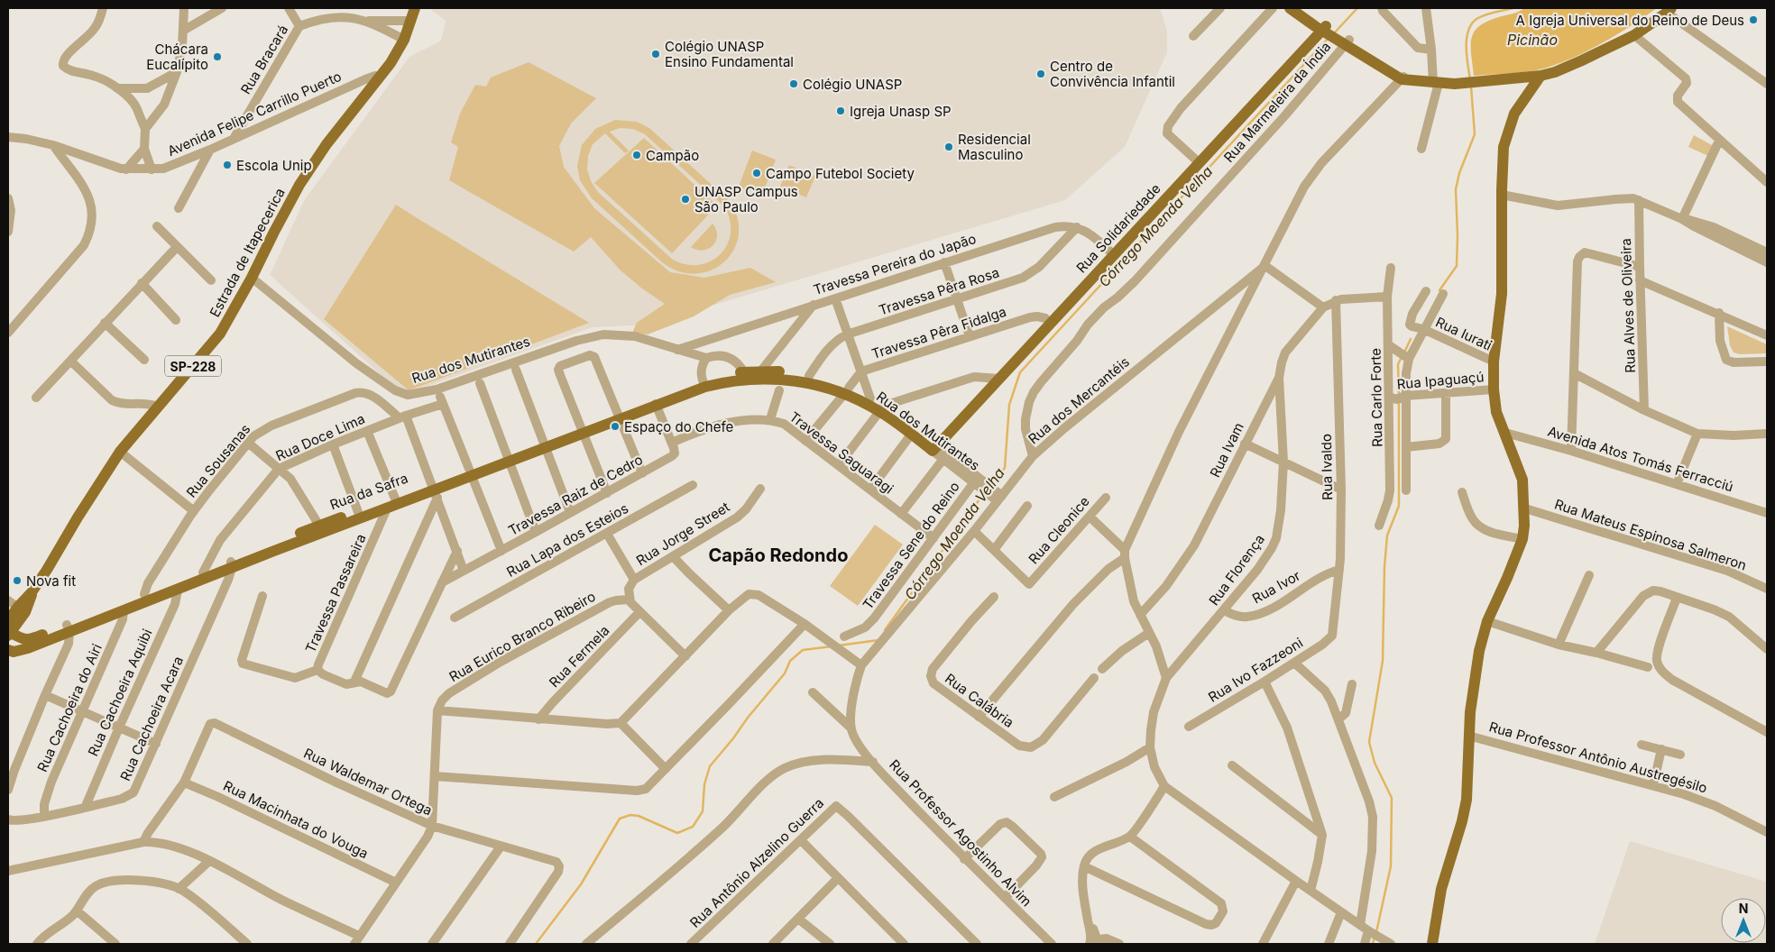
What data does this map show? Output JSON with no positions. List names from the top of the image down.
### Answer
{
  "streets": {
    "main road": [
      "Rua Solidariedade",
      "Estrada de Itapecerica",
      "Rua dos Mutirantes",
      "SP-228",
      "Rua da Safra"
    ],
    "street": [
      "Rua Bracará",
      "Rua Marmeleira da Índia",
      "Avenida Felipe Carrillo Puerto",
      "Travessa Pereira do Japão",
      "Travessa Pêra Rosa",
      "Rua Alves de Oliveira",
      "Travessa Pêra Fidalga",
      "Rua Iurati",
      "Rua Ipaguaçú",
      "Rua Carlo Forte",
      "Rua dos Mercantéis",
      "Rua Doce Lima",
      "Rua Ivam",
      "Travessa Saguaragi",
      "Avenida Atos Tomás Ferracciú",
      "Rua Sousanas",
      "Rua Ivaldo",
      "Travessa Raiz de Cedro",
      "Rua Cleonice",
      "Rua Jorge Street",
      "Rua Mateus Espinosa Salmeron",
      "Rua Lapa dos Esteios",
      "Travessa Sene do Reino",
      "Rua Florença",
      "Rua Ivor",
      "Travessa Passareira",
      "Rua Eurico Branco Ribeiro",
      "Rua Fermela",
      "Rua Ivo Fazzeoni",
      "Rua Cachoeira Aquibi",
      "Rua Calábria",
      "Rua Cachoeira do Airi",
      "Rua Cachoeira Acara",
      "Rua Professor Antônio Austregésilo",
      "Rua Waldemar Ortega",
      "Rua Macinhata do Vouga",
      "Rua Professor Agostinho Alvim",
      "Rua Antônio Alzelino Guerra"
    ]
  },
  "crossings": [
    ["Rua Bracará", "Avenida Felipe Carrillo Puerto"],
    ["Rua Bracará", "Estrada de Itapecerica"],
    ["Rua Marmeleira da Índia", "Rua dos Mercantéis"],
    ["Avenida Felipe Carrillo Puerto", "Estrada de Itapecerica"],
    ["Rua Solidariedade", "Travessa Pêra Fidalga"],
    ["Rua Solidariedade", "Rua dos Mutirantes"],
    ["Estrada de Itapecerica", "Rua dos Mutirantes"],
    ["Estrada de Itapecerica", "Rua da Safra"],
    ["Travessa Pereira do Japão", "Travessa Pêra Rosa"],
    ["Travessa Pereira do Japão", "Rua dos Mutirantes"],
    ["Travessa Pêra Rosa", "Rua dos Mutirantes"],
    ["Travessa Pêra Fidalga", "Rua dos Mutirantes"],
    ["Travessa Pêra Fidalga", "Travessa Saguaragi"],
    ["Rua dos Mutirantes", "Rua dos Mercantéis"],
    ["Rua dos Mutirantes", "Rua da Safra"],
    ["Rua dos Mutirantes", "Travessa Sene do Reino"],
    ["Rua Ipaguaçú", "Rua Carlo Forte"],
    ["Rua dos Mercantéis", "Rua Cleonice"],
    ["Rua Doce Lima", "Rua Sousanas"],
    ["Rua Doce Lima", "Rua da Safra"],
    ["Rua Doce Lima", "Travessa Raiz de Cedro"],
    ["Rua Ivam", "Rua Ivaldo"],
    ["Rua Ivam", "Rua Florença"],
    ["Travessa Saguaragi", "Travessa Raiz de Cedro"],
    ["Travessa Saguaragi", "Travessa Sene do Reino"],
    ["Rua Sousanas", "Rua da Safra"],
    ["Rua Ivaldo", "Rua Ivor"],
    ["Rua Ivaldo", "Rua Ivo Fazzeoni"],
    ["Rua da Safra", "Travessa Passareira"],
    ["Rua da Safra", "Rua Cachoeira Aquibi"],
    ["Rua da Safra", "Rua Cachoeira do Airi"],
    ["Rua da Safra", "Rua Cachoeira Acara"],
    ["Travessa Raiz de Cedro", "Travessa Passareira"],
    ["Rua Florença", "Rua Ivor"],
    ["Rua Cachoeira Aquibi", "Rua Cachoeira Acara"],
    ["Rua Cachoeira do Airi", "Rua Cachoeira Acara"],
    ["Rua Waldemar Ortega", "Rua Macinhata do Vouga"]
  ],
  "districts": ["Capão Redondo"],
  "water": ["Picinão", "Córrego Moenda Velha"],
  "places": [
    "A Igreja Universal do Reino de Deus",
    "Colégio UNASP Ensino Fundamental",
    "Chácara Eucalípito",
    "Centro de Convivência Infantil",
    "Colégio UNASP",
    "Igreja Unasp SP",
    "Residencial Masculino",
    "Campão",
    "Escola Unip",
    "Campo Futebol Society",
    "UNASP Campus São Paulo",
    "Espaço do Chefe",
    "Nova fit"
  ],
  "north": "top"
}
